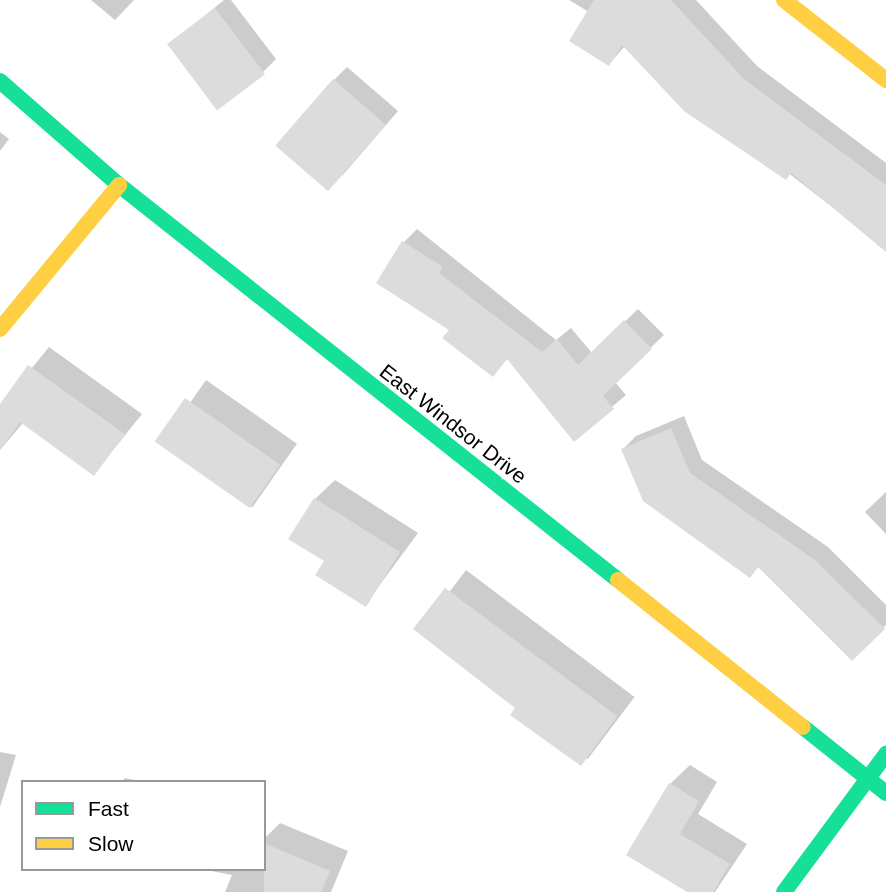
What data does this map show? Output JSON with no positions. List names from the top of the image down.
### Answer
{
  "streets": {
    "street": ["East Windsor Drive"]
  },
  "legend": ["Fast", "Slow"]
}
